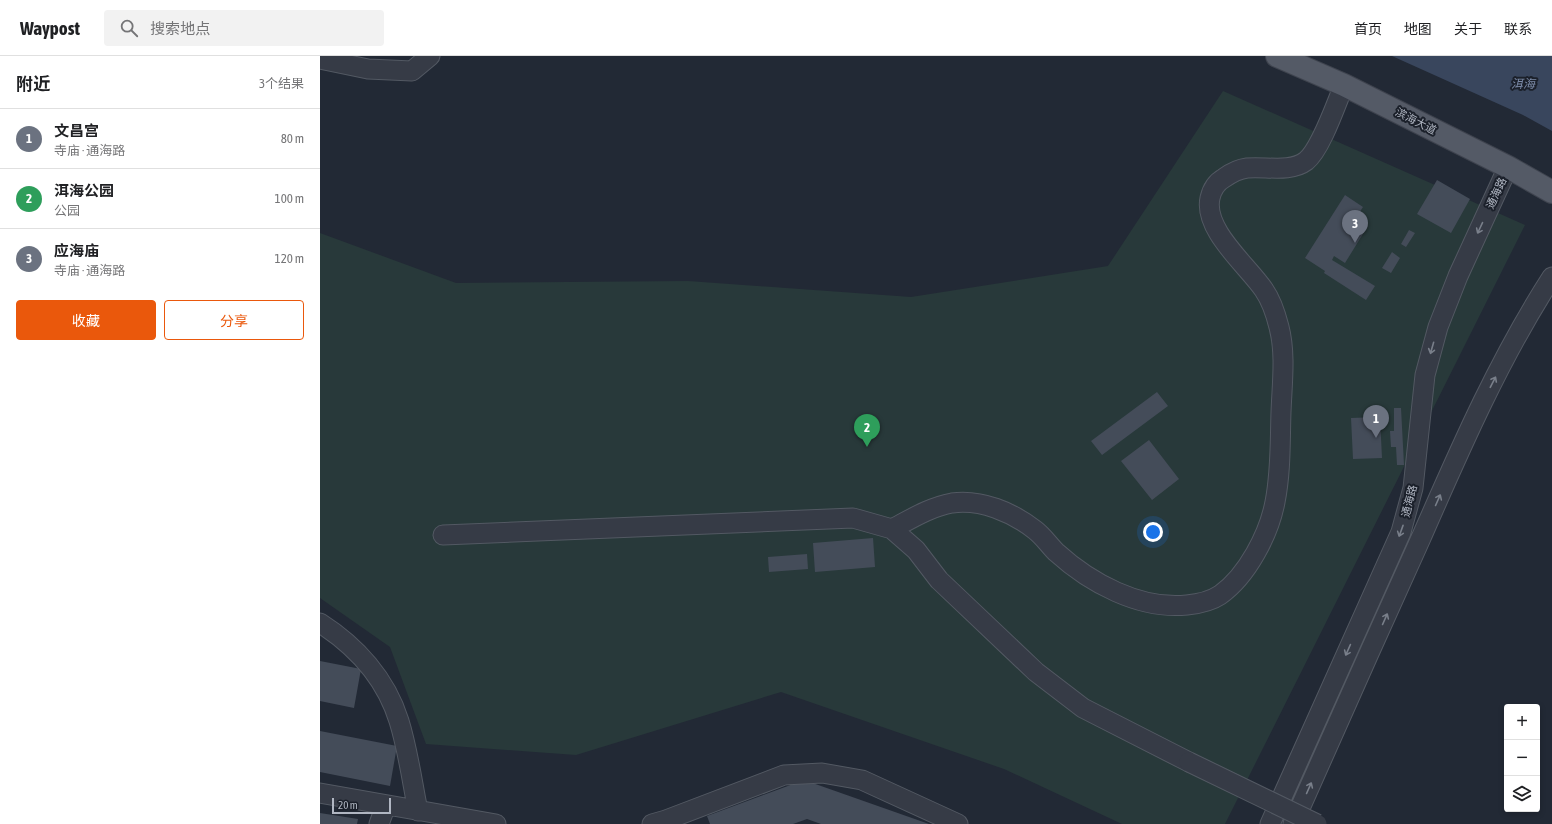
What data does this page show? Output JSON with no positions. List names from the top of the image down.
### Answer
{
  "streets": {
    "main road": ["滨海大道"],
    "street": ["通海路"]
  },
  "crossings": [
    ["滨海大道", "通海路"]
  ],
  "water": ["洱海"],
  "scale_bar": "20 m",
  "page": {
    "header": "Waypost",
    "search": "搜索地点",
    "nav": [
      "首页",
      "地图",
      "关于",
      "联系"
    ],
    "heading": ["附近", "3个结果"],
    "list": [
      {
        "mark": "1",
        "name": "文昌宫",
        "note": "寺庙 · 通海路",
        "value": "80 m"
      },
      {
        "mark": "2",
        "name": "洱海公园",
        "note": "公园",
        "value": "100 m"
      },
      {
        "mark": "3",
        "name": "应海庙",
        "note": "寺庙 · 通海路",
        "value": "120 m"
      }
    ],
    "pins": ["3", "1", "2"],
    "buttons": ["收藏", "分享"],
    "map_buttons": ["+", "−"],
    "scale": "20 m"
  }
}
